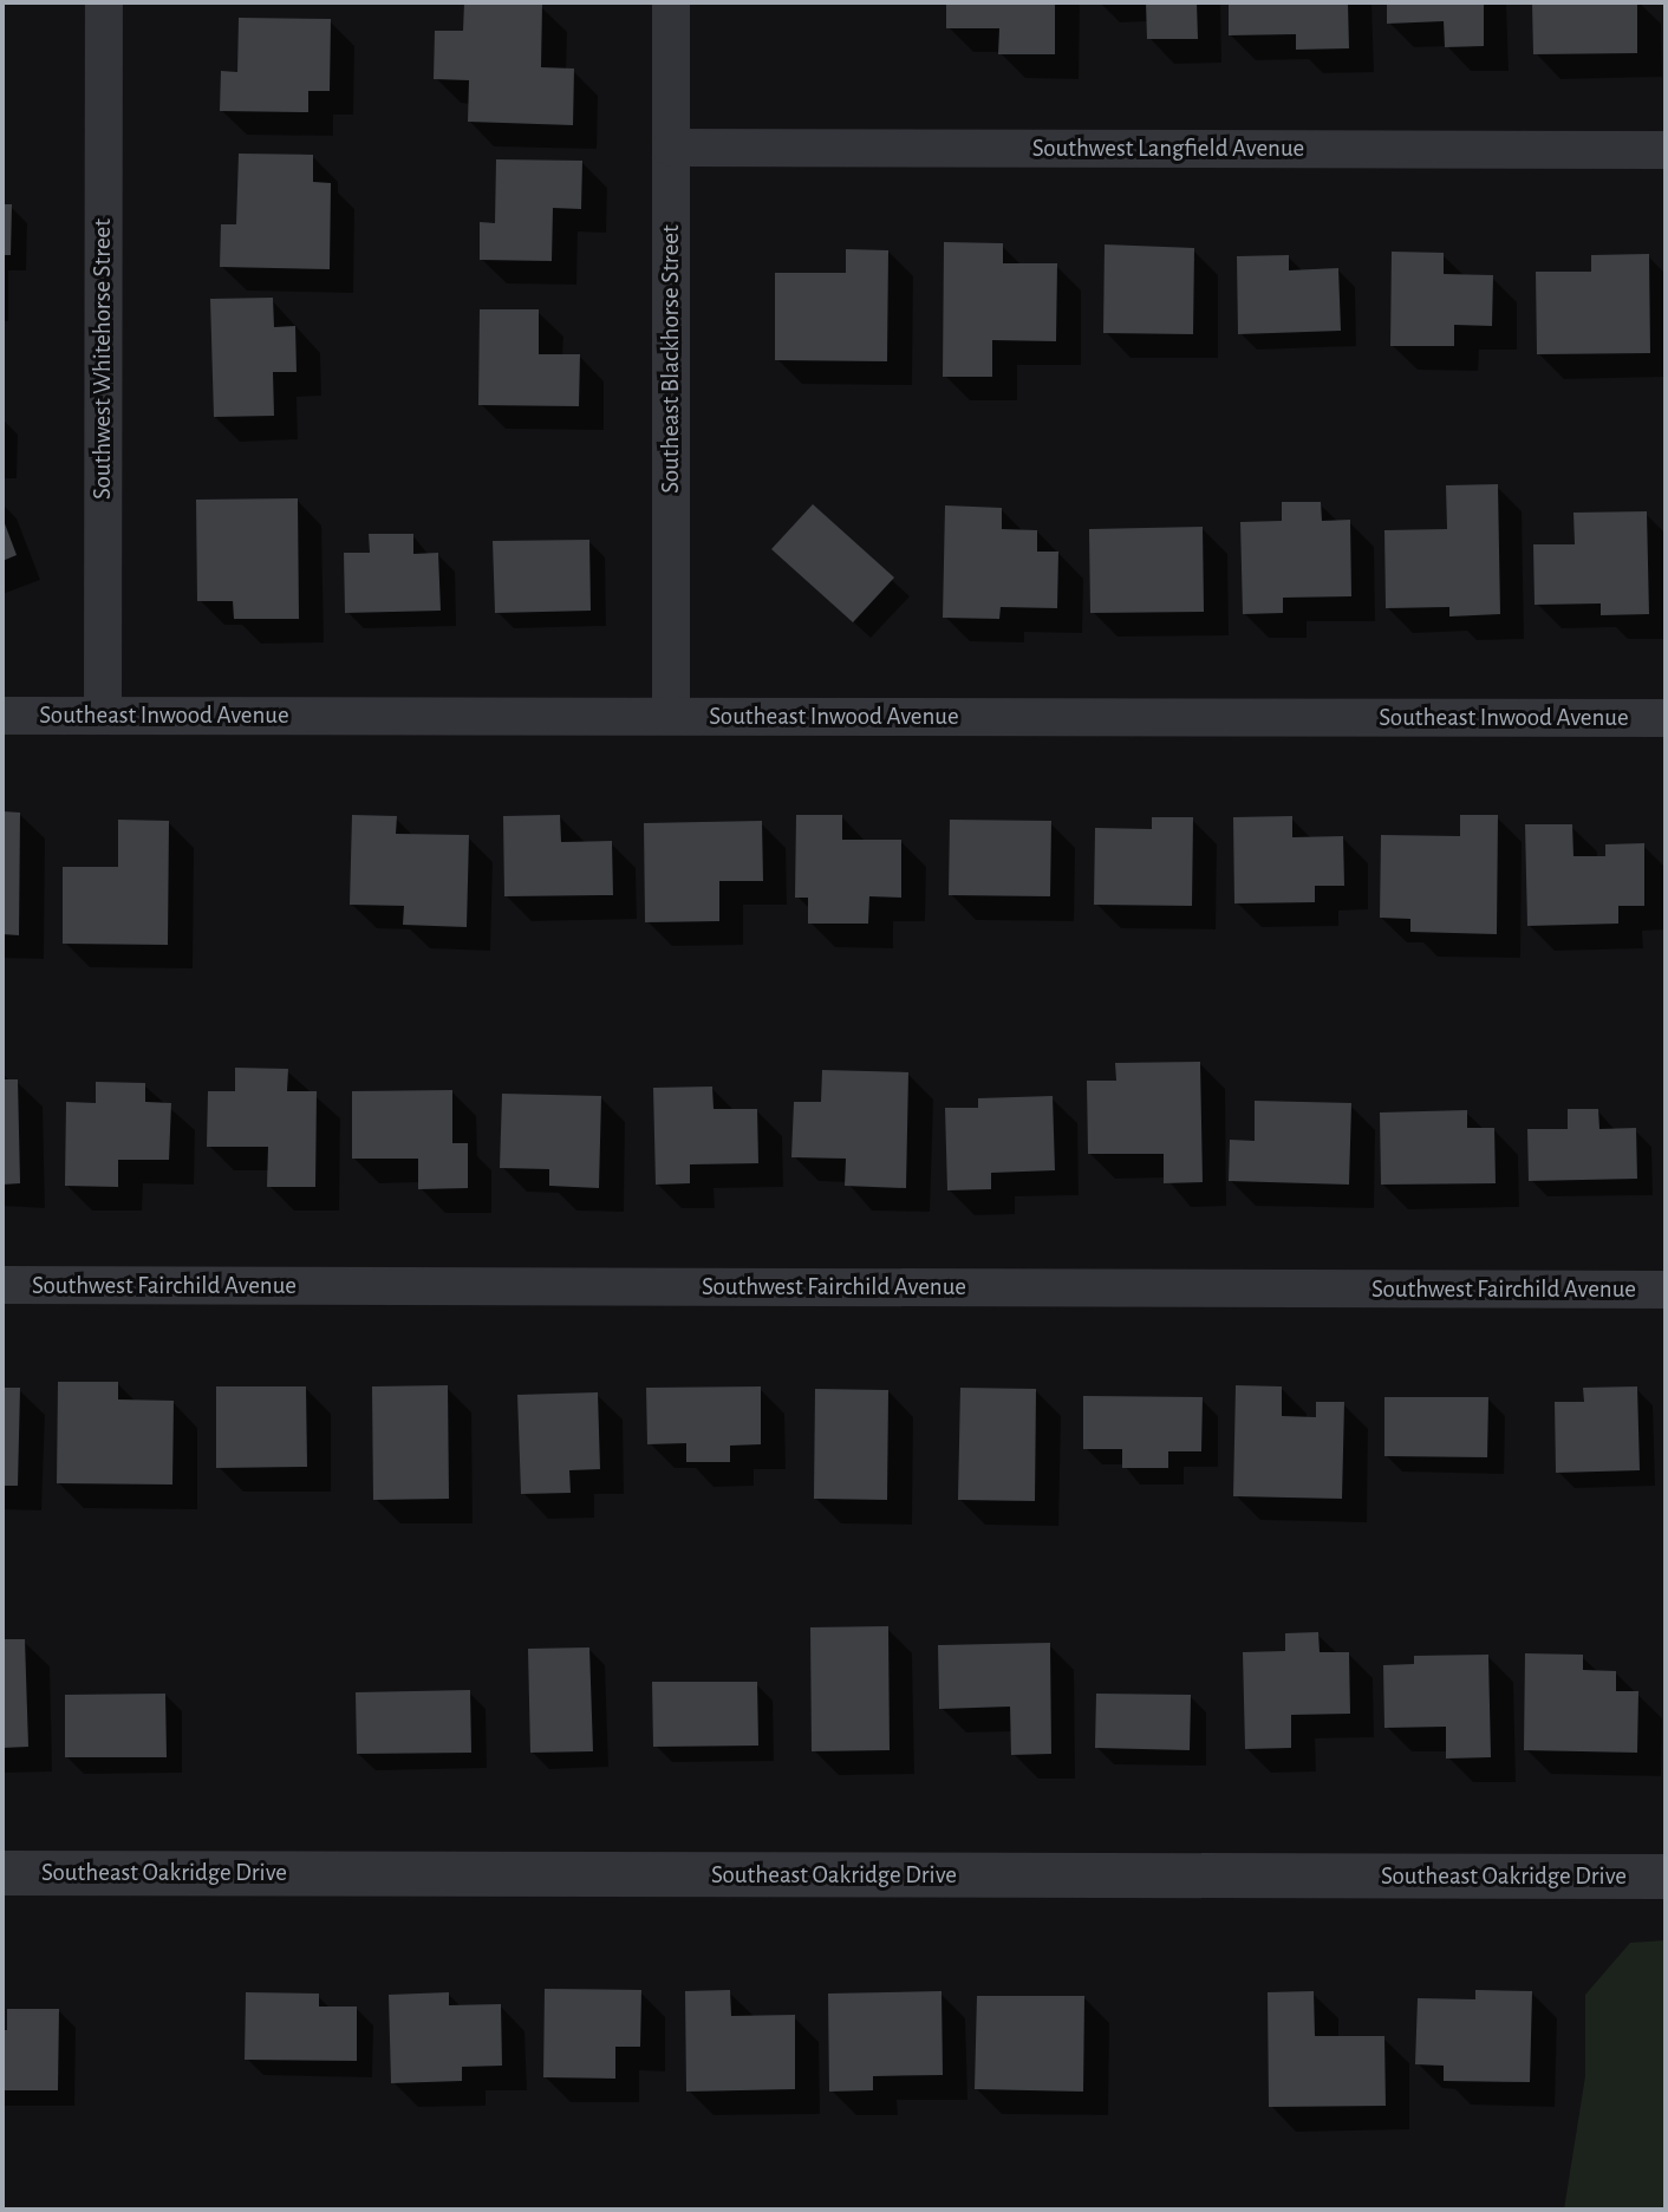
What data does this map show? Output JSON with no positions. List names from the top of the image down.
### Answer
{
  "streets": {
    "street": [
      "Southwest Langfield Avenue",
      "Southwest Whitehorse Street",
      "Southeast Blackhorse Street",
      "Southeast Inwood Avenue",
      "Southwest Fairchild Avenue",
      "Southeast Oakridge Drive"
    ]
  },
  "crossings": [
    ["Southwest Langfield Avenue", "Southeast Blackhorse Street"],
    ["Southwest Whitehorse Street", "Southeast Inwood Avenue"],
    ["Southeast Blackhorse Street", "Southeast Inwood Avenue"]
  ]
}
